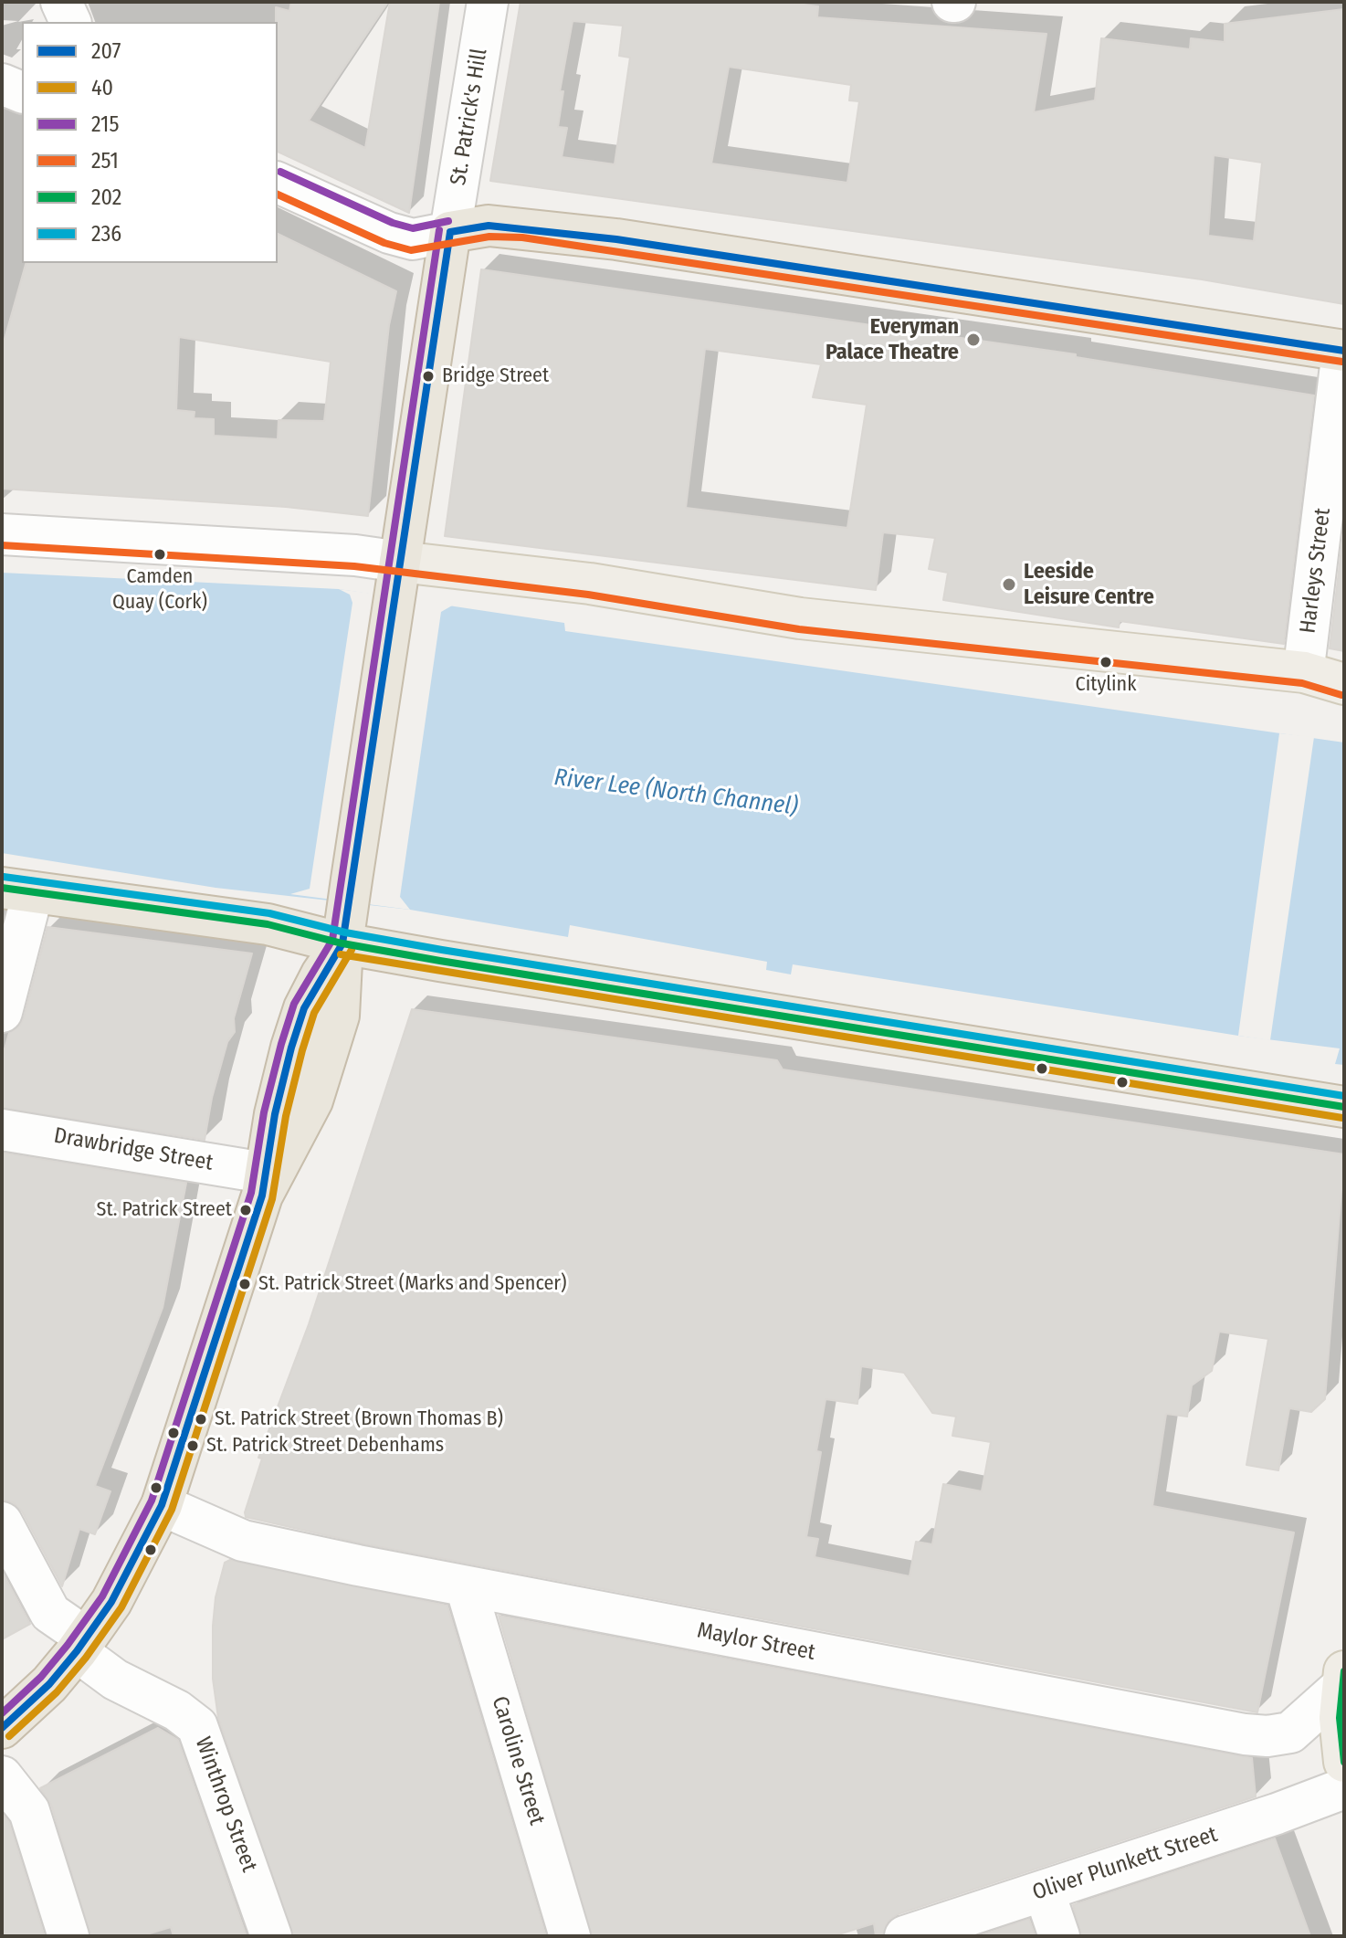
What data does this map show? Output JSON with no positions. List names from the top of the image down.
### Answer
{
  "streets": {
    "street": [
      "St. Patrick's Hill",
      "Harleys Street",
      "Drawbridge Street",
      "Maylor Street",
      "Caroline Street",
      "Winthrop Street",
      "Oliver Plunkett Street"
    ]
  },
  "crossings": [
    ["Maylor Street", "Caroline Street"]
  ],
  "water": ["River Lee (North Channel)"],
  "places": [
    "Everyman Palace Theatre",
    "Bridge Street",
    "Camden Quay (Cork)",
    "Leeside Leisure Centre",
    "Citylink",
    "St. Patrick Street",
    "St. Patrick Street (Marks and Spencer)",
    "St. Patrick Street (Brown Thomas B)",
    "St. Patrick Street Debenhams"
  ],
  "lines": [
    "transit line 215",
    "transit line 251",
    "transit line 207",
    "transit line 236",
    "transit line 202",
    "transit line 40"
  ],
  "legend": [
    "207",
    "40",
    "215",
    "251",
    "202",
    "236"
  ]
}
